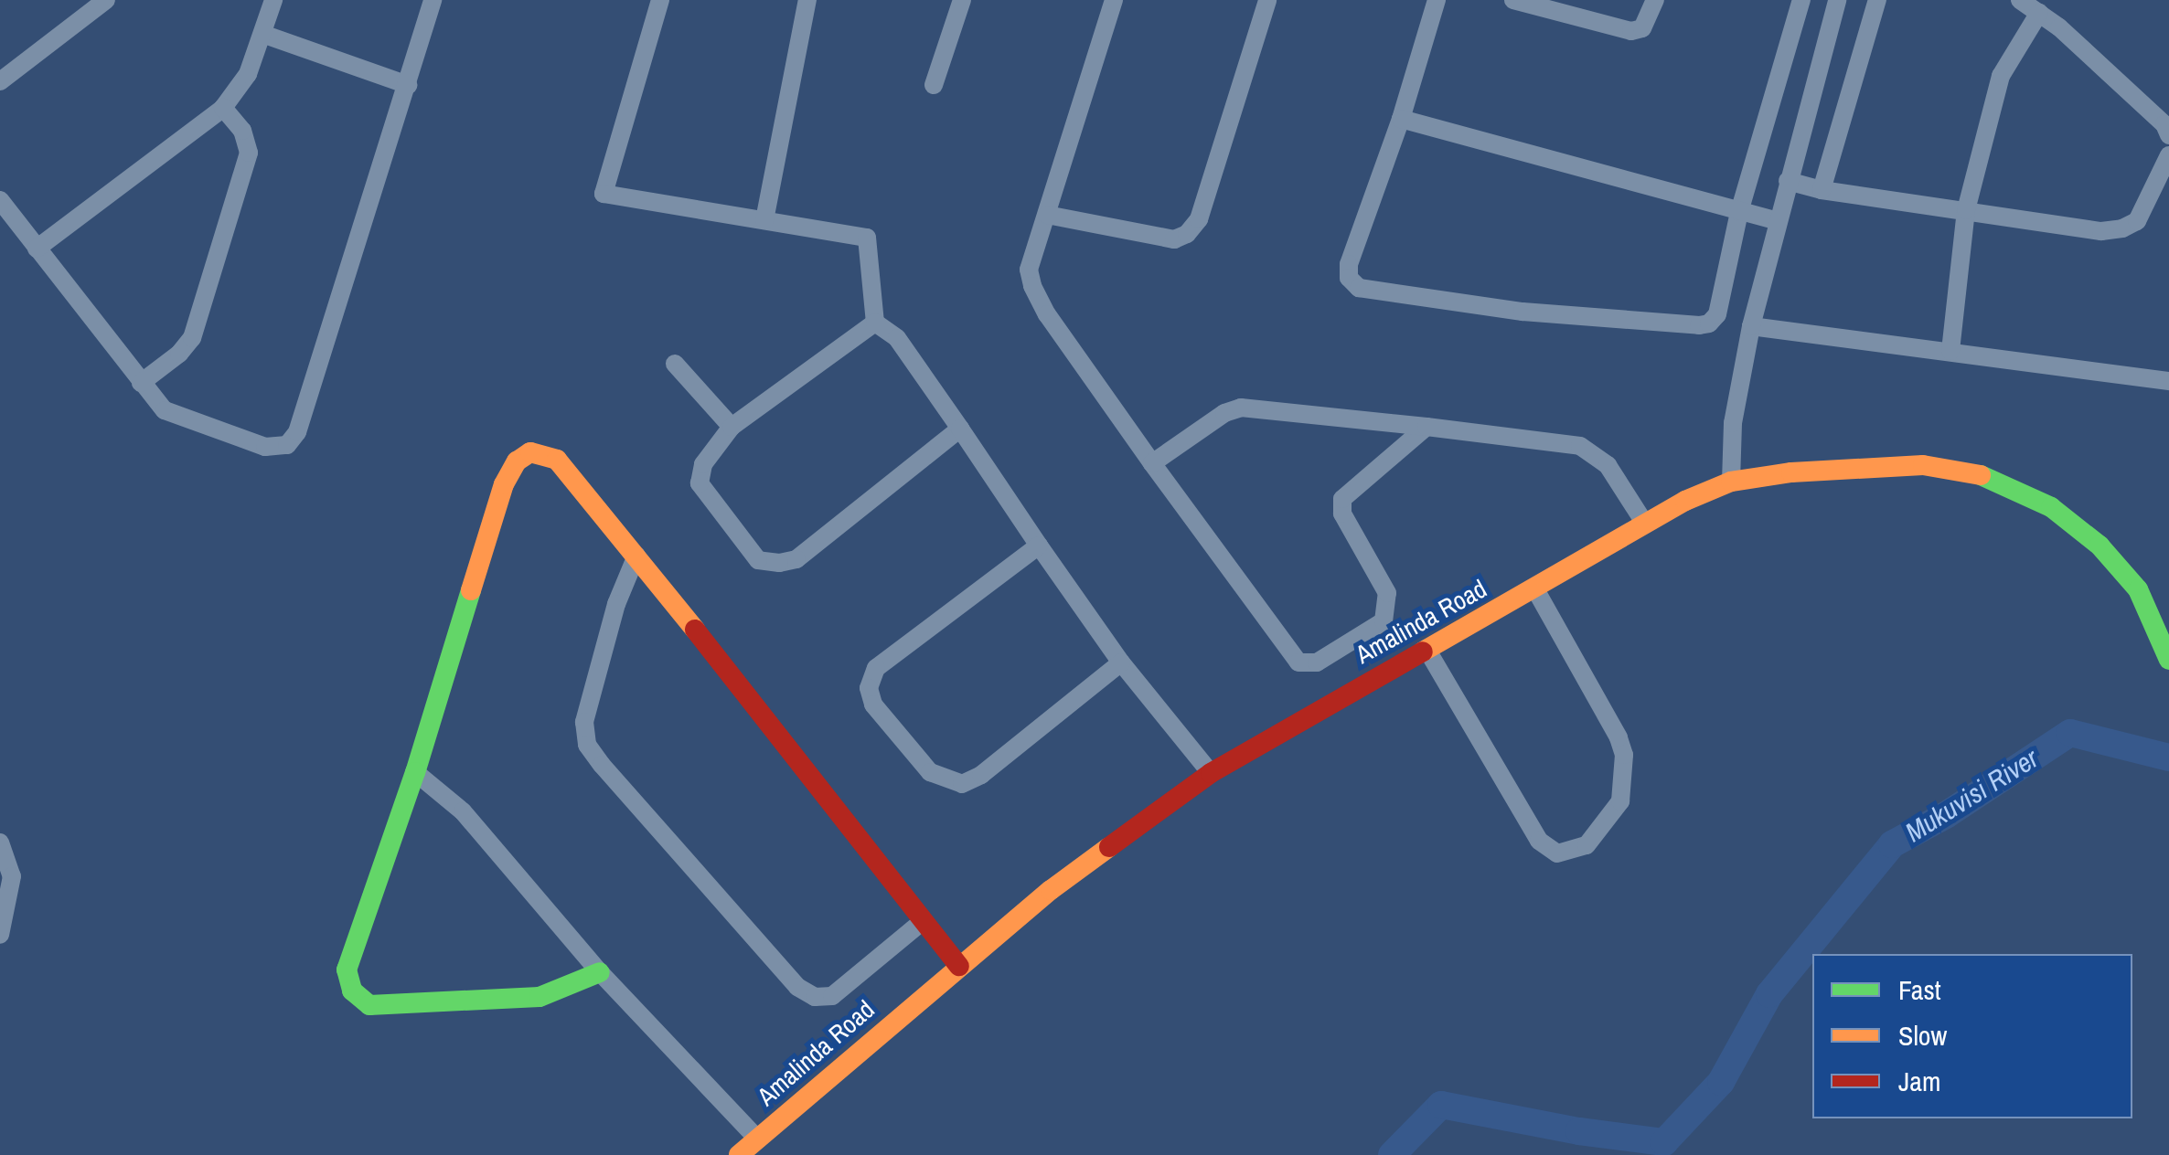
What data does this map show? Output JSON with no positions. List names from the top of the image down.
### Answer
{
  "streets": {
    "street": ["Amalinda Road"]
  },
  "water": ["Mukuvisi River"],
  "legend": ["Fast", "Slow", "Jam"]
}
